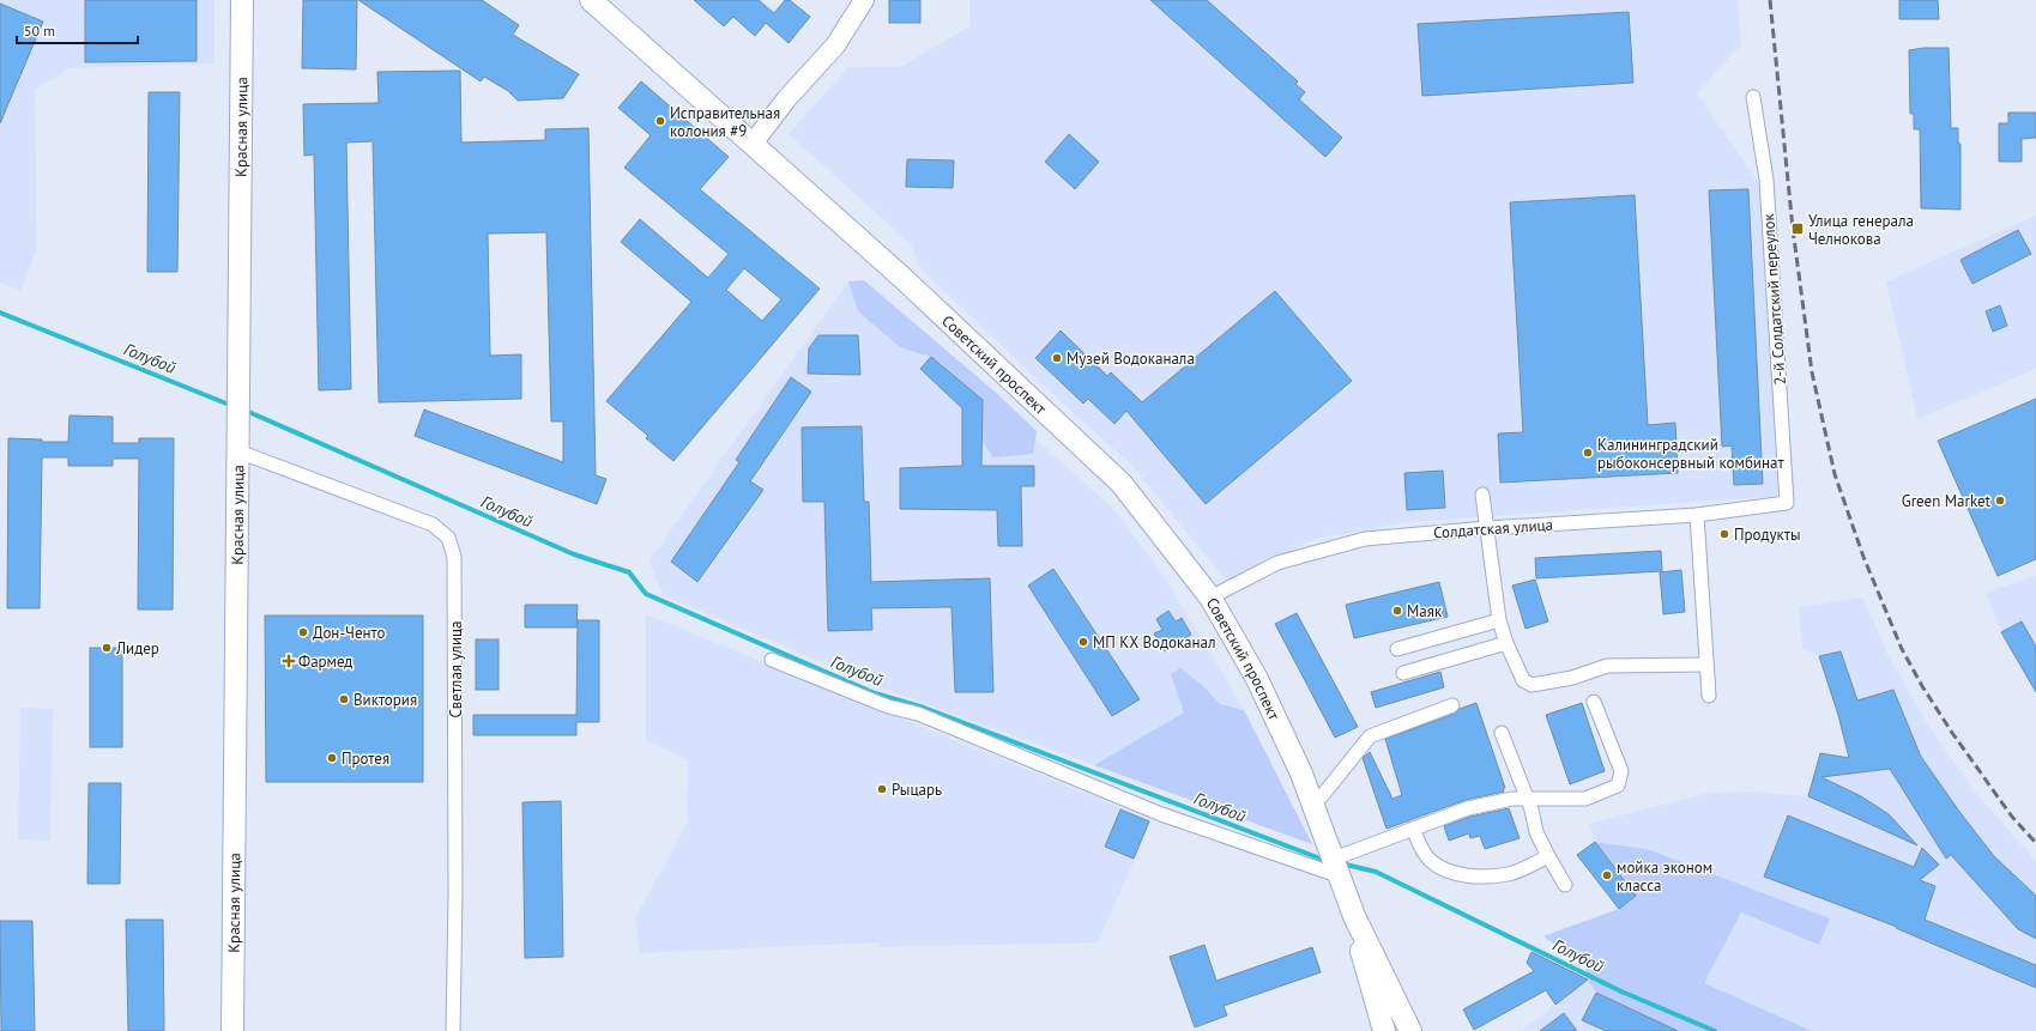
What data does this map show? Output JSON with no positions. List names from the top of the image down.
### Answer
{
  "streets": {
    "main road": ["Красная улица", "Советский проспект"],
    "street": ["2-й Солдатский переулок", "Солдатская улица", "Светлая улица"]
  },
  "crossings": [
    ["Красная улица", "Светлая улица"],
    ["2-й Солдатский переулок", "Солдатская улица"],
    ["Советский проспект", "Солдатская улица"]
  ],
  "water": ["Голубой"],
  "places": {
    "other": [
      "Исправительная колония #9",
      "Музей Водоканала",
      "Калининградский рыбоконсервный комбинат",
      "Green Market",
      "Продукты",
      "Маяк",
      "Дон-Ченто",
      "МП КХ Водоканал",
      "Лидер",
      "Виктория",
      "Протея",
      "Рыцарь",
      "мойка эконом класса"
    ],
    "transit": ["Улица генерала Челнокова"],
    "health": ["Фармед"]
  },
  "scale_bar": "50 m"
}
